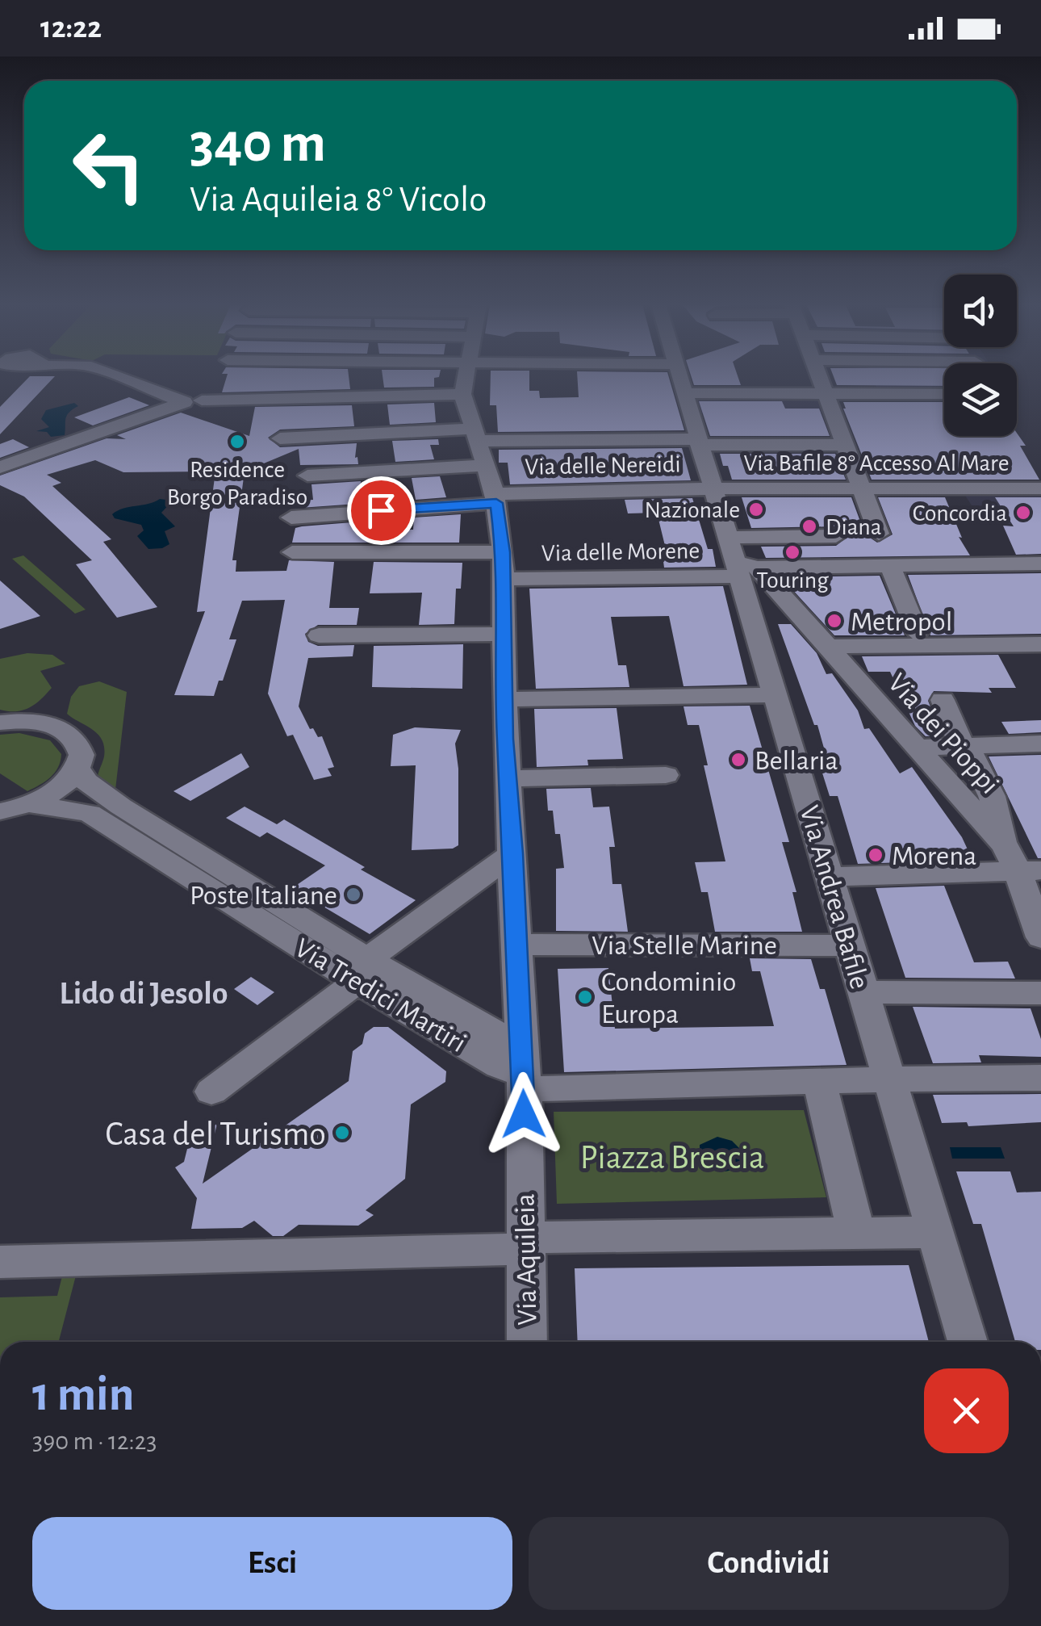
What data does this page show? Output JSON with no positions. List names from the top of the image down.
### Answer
{
  "streets": {
    "street": [
      "Via Bafile 8° Accesso Al Mare",
      "Via delle Nereidi",
      "Via delle Morene",
      "Via dei Pioppi",
      "Via Andrea Bafile",
      "Via Stelle Marine",
      "Via Tredici Martiri",
      "Via Aquileia"
    ]
  },
  "crossings": [
    ["Via Bafile 8° Accesso Al Mare", "Via delle Nereidi"],
    ["Via Bafile 8° Accesso Al Mare", "Via Andrea Bafile"],
    ["Via delle Nereidi", "Via Andrea Bafile"],
    ["Via delle Nereidi", "Via Aquileia"],
    ["Via delle Morene", "Via dei Pioppi"],
    ["Via delle Morene", "Via Andrea Bafile"],
    ["Via delle Morene", "Via Aquileia"],
    ["Via dei Pioppi", "Via Andrea Bafile"],
    ["Via Andrea Bafile", "Via Stelle Marine"],
    ["Via Stelle Marine", "Via Aquileia"],
    ["Via Tredici Martiri", "Via Aquileia"]
  ],
  "districts": ["Lido di Jesolo"],
  "parks": ["Piazza Brescia"],
  "places": [
    "Residence Borgo Paradiso",
    "Nazionale",
    "Concordia",
    "Diana",
    "Touring",
    "Metropol",
    "Bellaria",
    "Morena",
    "Poste Italiane",
    "Condominio Europa",
    "Casa del Turismo"
  ],
  "page": {
    "status": "12:22",
    "turn": ["340 m", "Via Aquileia 8° Vicolo"],
    "heading": ["1 min", "390 m · 12:23"],
    "buttons": ["Esci", "Condividi"]
  }
}
